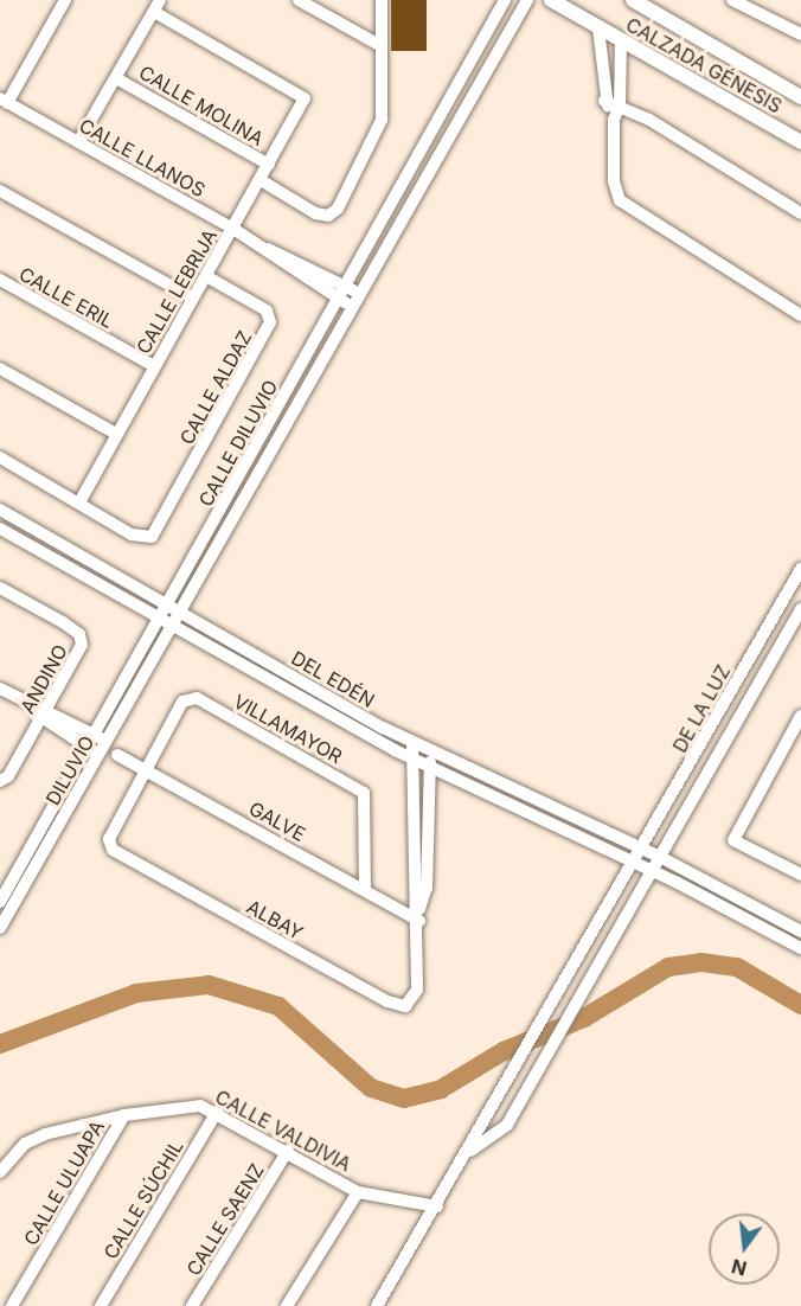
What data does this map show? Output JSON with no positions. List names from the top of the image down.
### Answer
{
  "streets": {
    "street": [
      "CALZADA GÉNESIS",
      "CALLE MOLINA",
      "CALLE LLANOS",
      "CALLE LEBRIJA",
      "CALLE ERIL",
      "CALLE ALDAZ",
      "CALLE DILUVIO",
      "ANDINO",
      "DEL EDÉN",
      "DE LA LUZ",
      "VILLAMAYOR",
      "DILUVIO",
      "GALVE",
      "ALBAY",
      "CALLE VALDIVIA",
      "CALLE ULUAPA",
      "CALLE SÚCHIL",
      "CALLE SAENZ"
    ]
  },
  "crossings": [
    ["CALLE MOLINA", "CALLE LEBRIJA"],
    ["CALLE LLANOS", "CALLE LEBRIJA"],
    ["CALLE LEBRIJA", "CALLE ERIL"],
    ["CALLE LEBRIJA", "CALLE ALDAZ"],
    ["CALLE DILUVIO", "DEL EDÉN"],
    ["CALLE DILUVIO", "DILUVIO"],
    ["DEL EDÉN", "DE LA LUZ"],
    ["DEL EDÉN", "DILUVIO"],
    ["DEL EDÉN", "ALBAY"],
    ["VILLAMAYOR", "GALVE"],
    ["VILLAMAYOR", "ALBAY"],
    ["GALVE", "ALBAY"],
    ["CALLE VALDIVIA", "CALLE ULUAPA"],
    ["CALLE VALDIVIA", "CALLE SÚCHIL"],
    ["CALLE VALDIVIA", "CALLE SAENZ"]
  ],
  "north": "bottom"
}
